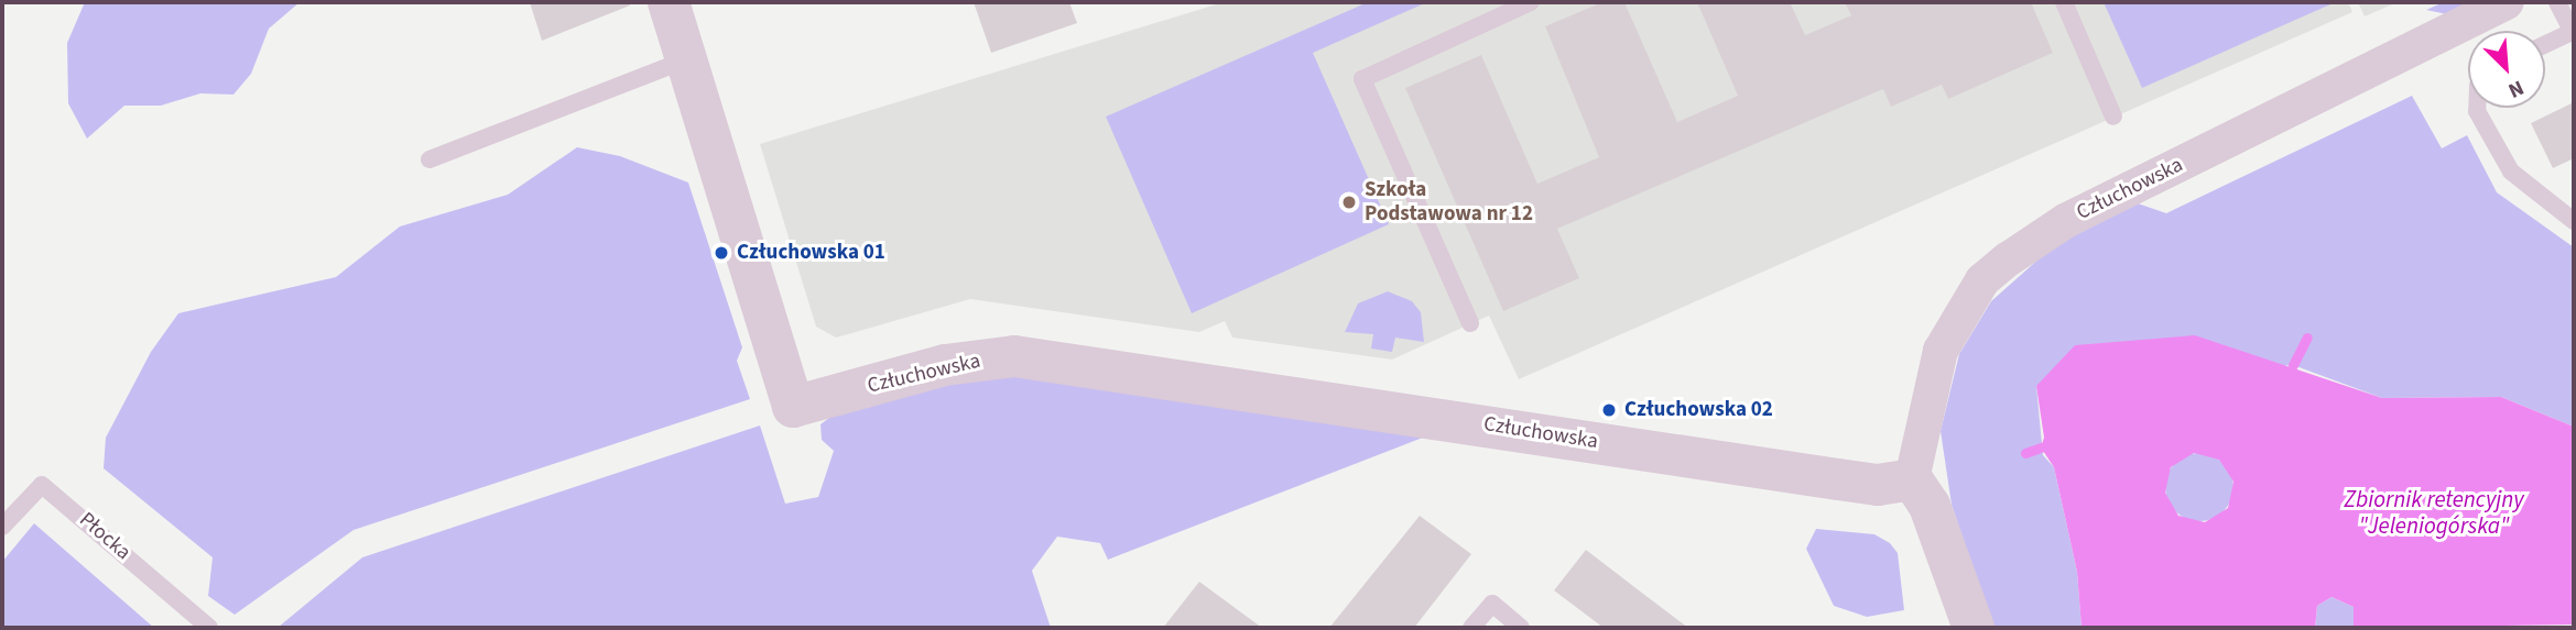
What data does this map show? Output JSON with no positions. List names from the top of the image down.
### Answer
{
  "streets": {
    "street": ["Człuchowska"],
    "lane": ["Płocka"]
  },
  "water": ["Zbiornik retencyjny \"Jeleniogórska\""],
  "places": ["Szkoła Podstawowa nr 12", "Człuchowska 01", "Człuchowska 02"],
  "north": "bottom right"
}
